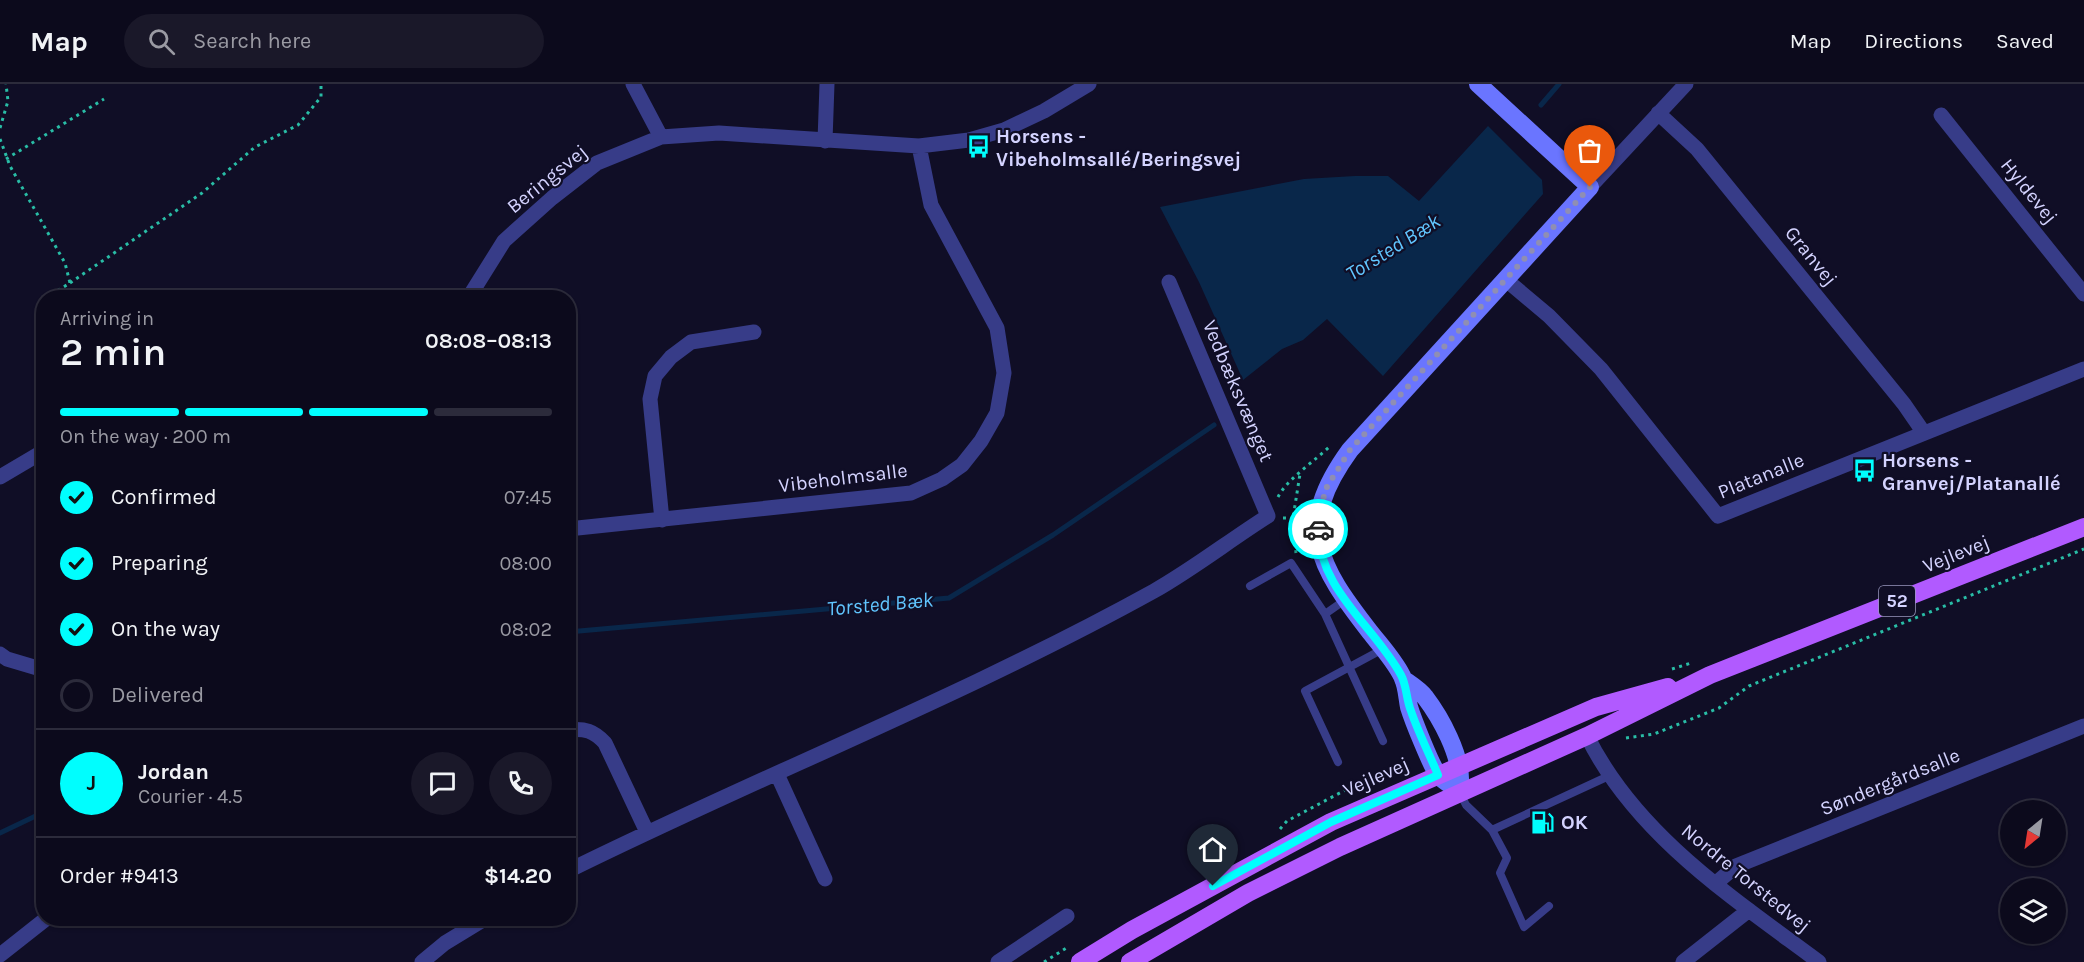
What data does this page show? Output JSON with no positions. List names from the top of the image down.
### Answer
{
  "streets": {
    "main road": ["Vejlevej", "52"],
    "street": [
      "Beringsvej",
      "Hyldevej",
      "Granvej",
      "Vedbæksvænget",
      "Platanalle",
      "Vibeholmsalle",
      "Søndergårdsalle",
      "Nordre Torstedvej"
    ]
  },
  "crossings": [
    ["Beringsvej", "Vibeholmsalle"],
    ["Granvej", "Platanalle"],
    ["Vejlevej", "Nordre Torstedvej"],
    ["Søndergårdsalle", "Nordre Torstedvej"]
  ],
  "water": ["Torsted Bæk"],
  "places": {
    "bus stop": ["Horsens - Vibeholmsallé/Beringsvej", "Horsens - Granvej/Platanallé"],
    "fuel station": ["OK"]
  },
  "north": "bottom left",
  "page": {
    "header": "Map",
    "search": "Search here",
    "nav": ["Map", "Directions", "Saved"],
    "heading": ["2 min", "Arriving in", "08:08–08:13"],
    "panel": [
      "Jordan",
      "Courier · 4.5",
      "Order #9413",
      "$14.20"
    ],
    "bar": "On the way · 200 m",
    "list": [
      ["Confirmed", "07:45"],
      ["Preparing", "08:00"],
      ["On the way", "08:02"],
      "Delivered"
    ],
    "round": "J"
  }
}
